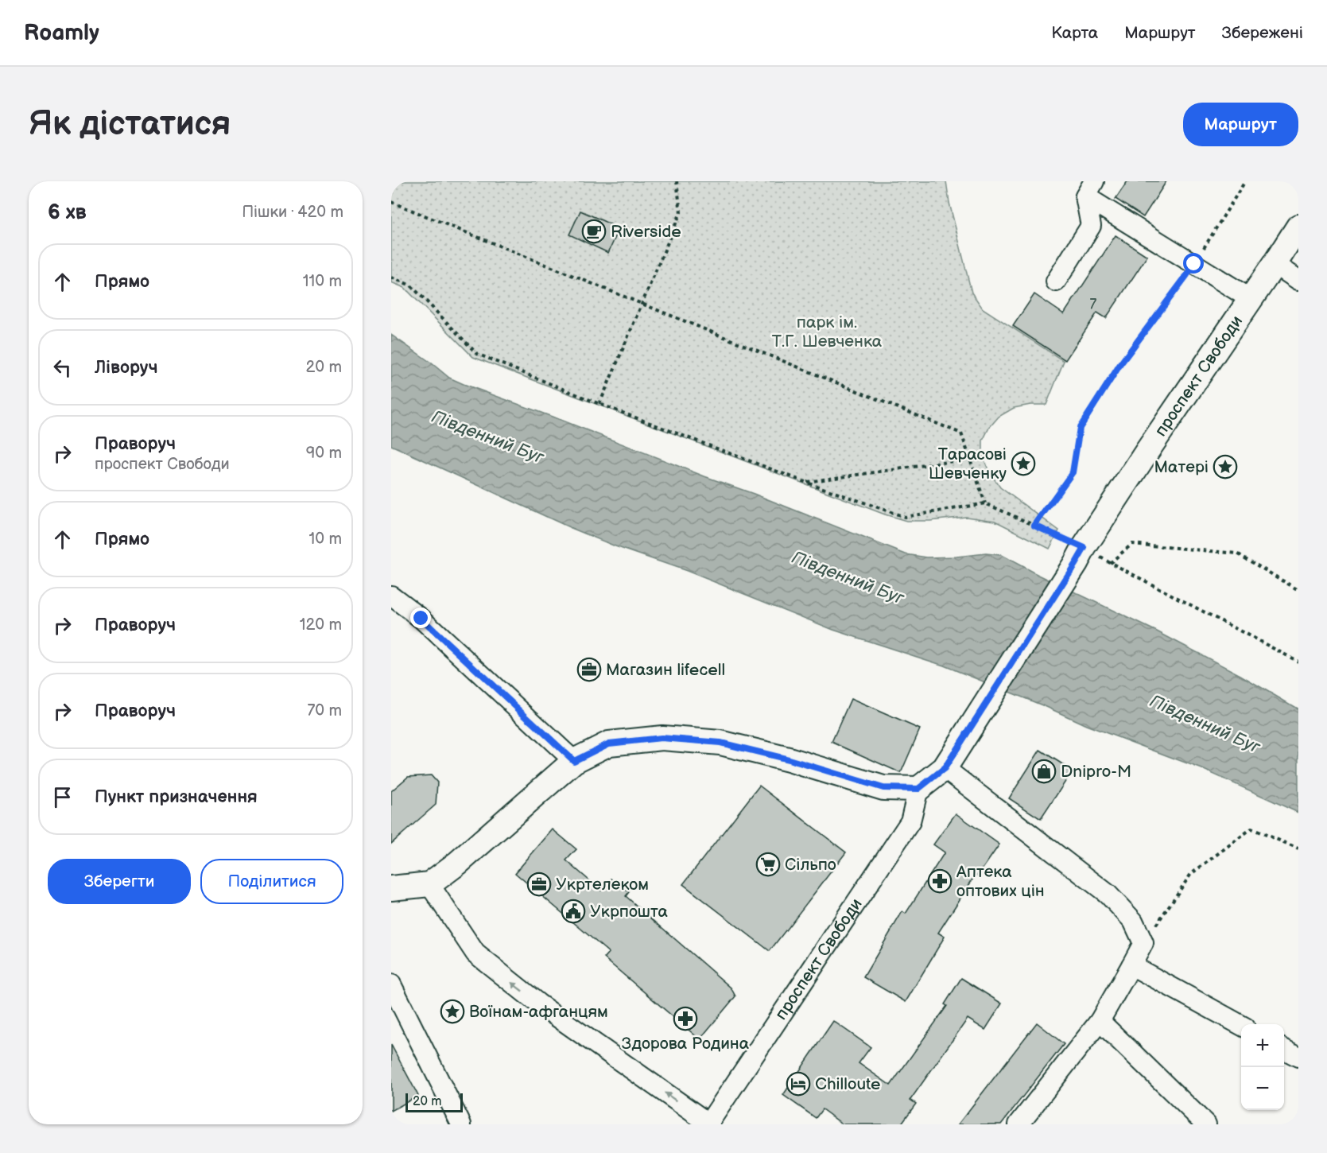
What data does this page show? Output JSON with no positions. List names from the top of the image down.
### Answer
{
  "streets": {
    "main road": ["проспект Свободи"]
  },
  "water": ["Південний Буг"],
  "parks": ["парк ім. Т.Г. Шевченка"],
  "places": {
    "cafe": ["Riverside"],
    "place": ["Тарасові Шевченку", "Матері", "Воїнам-афганцям"],
    "office": ["Магазин lifecell", "Укртелеком"],
    "shop": ["Dnipro-M"],
    "supermarket": ["Сільпо"],
    "pharmacy": ["Аптека оптових цін", "Здорова Родина"],
    "public building": ["Укрпошта"],
    "hotel": ["Chilloute"]
  },
  "house_numbers": ["7"],
  "scale_bar": "20 m",
  "page": {
    "header": "Roamly",
    "nav": ["Карта", "Маршрут", "Збережені"],
    "buttons": [
      "Маршрут",
      ["Зберегти", "Поділитися"]
    ],
    "title": "Як дістатися",
    "heading": ["6 хв", "Пішки · 420 m"],
    "list": [
      ["Прямо", "110 m"],
      ["Ліворуч", "20 m"],
      ["Праворуч", "проспект Свободи", "90 m"],
      ["Прямо", "10 m"],
      ["Праворуч", "120 m"],
      ["Праворуч", "70 m"],
      "Пункт призначення"
    ],
    "map_buttons": ["+", "−"],
    "scale": "20 m"
  }
}
